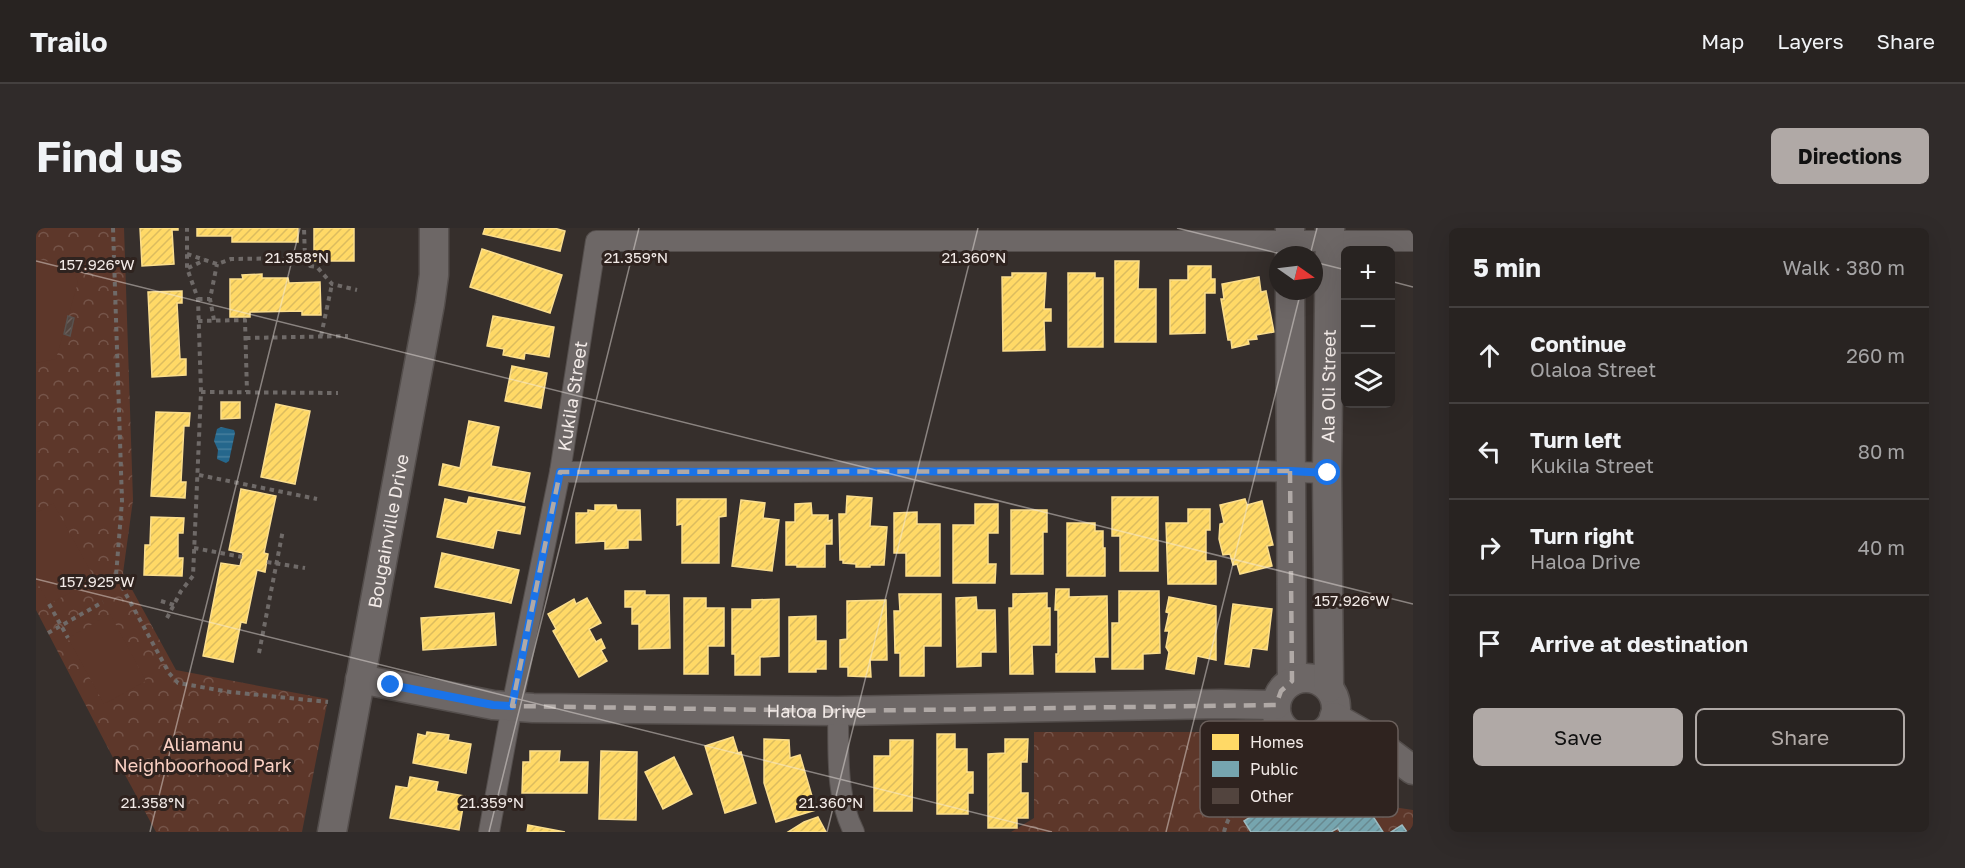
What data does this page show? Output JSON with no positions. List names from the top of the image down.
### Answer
{
  "streets": {
    "street": [
      "Ala Oli Street",
      "Kukila Street",
      "Bougainville Drive",
      "Haloa Drive"
    ]
  },
  "crossings": [
    ["Kukila Street", "Haloa Drive"],
    ["Bougainville Drive", "Haloa Drive"]
  ],
  "parks": ["Aliamanu Neighboorhood Park"],
  "legend": ["Homes", "Public", "Other"],
  "north": "right",
  "page": {
    "header": "Trailo",
    "nav": ["Map", "Layers", "Share"],
    "buttons": [
      "Directions",
      ["Save", "Share"]
    ],
    "title": "Find us",
    "heading": ["5 min", "Walk · 380 m"],
    "map_buttons": ["+", "−"],
    "list": [
      ["Continue", "Olaloa Street", "260 m"],
      ["Turn left", "Kukila Street", "80 m"],
      ["Turn right", "Haloa Drive", "40 m"],
      "Arrive at destination"
    ]
  },
  "coordinates": [
    "21.358°N",
    "21.359°N",
    "21.360°N",
    "157.926°W",
    "157.925°W"
  ]
}
